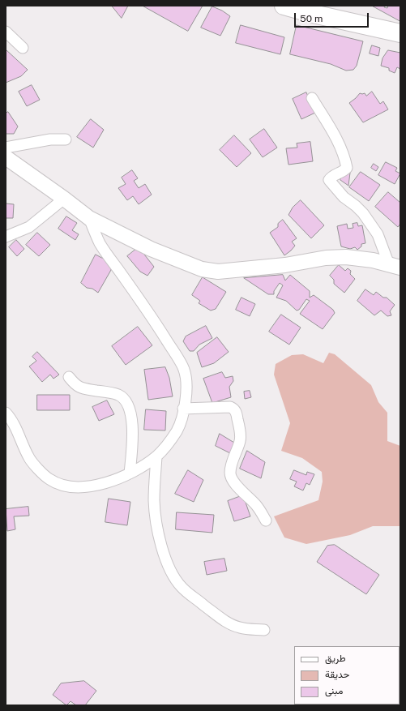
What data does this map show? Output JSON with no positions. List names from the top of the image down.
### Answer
{
  "legend": ["طريق", "حديقة", "مبنى"],
  "scale_bar": "50 m"
}
